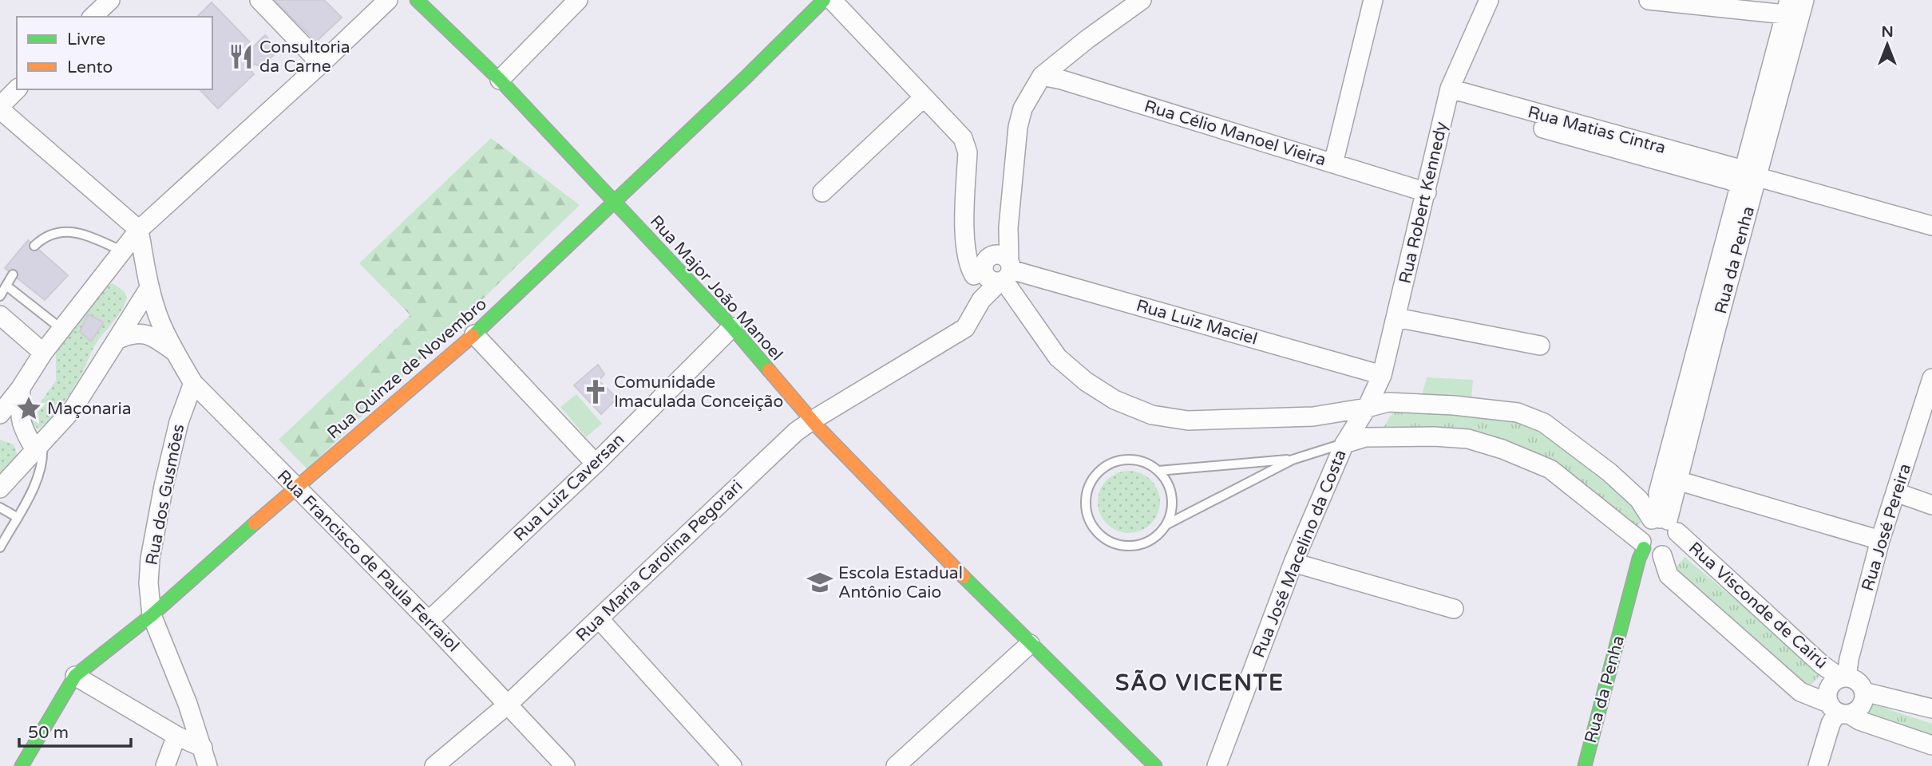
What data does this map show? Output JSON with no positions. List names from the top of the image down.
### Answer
{
  "streets": {
    "street": [
      "Rua Matias Cintra",
      "Rua Célio Manoel Vieira",
      "Rua Robert Kennedy",
      "Rua da Penha",
      "Rua Major João Manoel",
      "Rua Luiz Maciel",
      "Rua Quinze de Novembro",
      "Rua Luiz Caversan",
      "Rua dos Gusmões",
      "Rua José Pereira",
      "Rua José Macelino da Costa",
      "Rua Francisco de Paula Ferraiol",
      "Rua Maria Carolina Pegorari",
      "Rua Visconde de Cairú"
    ]
  },
  "crossings": [
    ["Rua Matias Cintra", "Rua Robert Kennedy"],
    ["Rua Matias Cintra", "Rua da Penha"],
    ["Rua Célio Manoel Vieira", "Rua Robert Kennedy"],
    ["Rua Robert Kennedy", "Rua Luiz Maciel"],
    ["Rua Robert Kennedy", "Rua José Macelino da Costa"],
    ["Rua Robert Kennedy", "Rua Visconde de Cairú"],
    ["Rua da Penha", "Rua Visconde de Cairú"],
    ["Rua Major João Manoel", "Rua Quinze de Novembro"],
    ["Rua Major João Manoel", "Rua Luiz Caversan"],
    ["Rua Major João Manoel", "Rua Maria Carolina Pegorari"],
    ["Rua Luiz Maciel", "Rua Maria Carolina Pegorari"],
    ["Rua Luiz Maciel", "Rua Visconde de Cairú"],
    ["Rua Quinze de Novembro", "Rua dos Gusmões"],
    ["Rua Quinze de Novembro", "Rua Francisco de Paula Ferraiol"],
    ["Rua Luiz Caversan", "Rua Francisco de Paula Ferraiol"],
    ["Rua dos Gusmões", "Rua Francisco de Paula Ferraiol"],
    ["Rua José Pereira", "Rua Visconde de Cairú"],
    ["Rua José Macelino da Costa", "Rua Visconde de Cairú"],
    ["Rua Francisco de Paula Ferraiol", "Rua Maria Carolina Pegorari"],
    ["Rua Maria Carolina Pegorari", "Rua Visconde de Cairú"]
  ],
  "districts": ["SÃO VICENTE"],
  "places": {
    "restaurant": ["Consultoria da Carne"],
    "church": ["Comunidade Imaculada Conceição"],
    "place": ["Maçonaria"],
    "school or university": ["Escola Estadual Antônio Caio"]
  },
  "legend": ["Livre", "Lento"],
  "scale_bar": "50 m",
  "north": "top"
}
